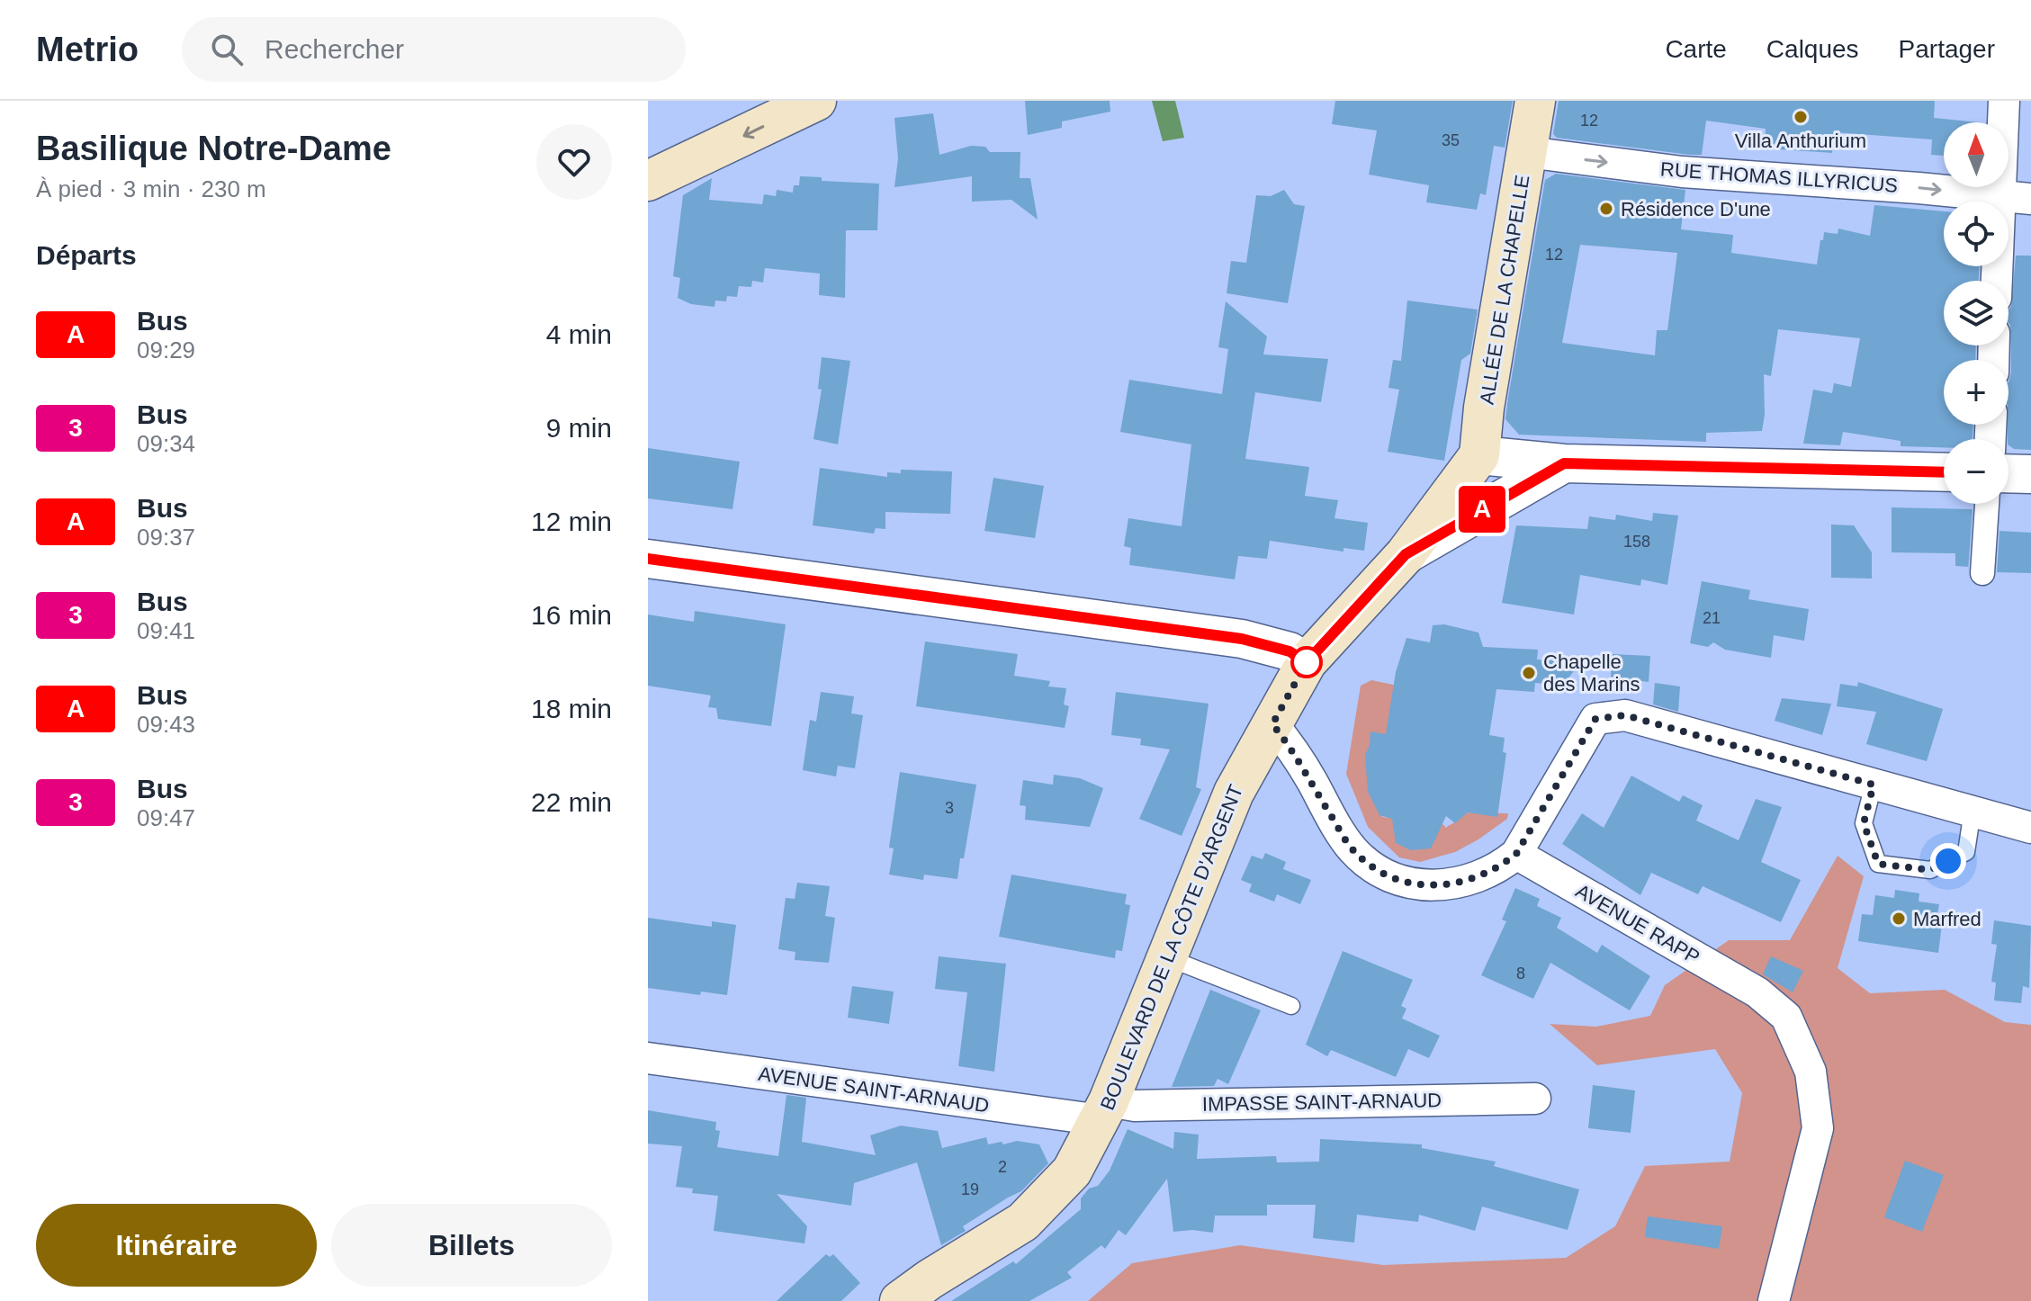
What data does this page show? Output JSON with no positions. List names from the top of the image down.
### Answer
{
  "streets": {
    "main road": ["ALLÉE DE LA CHAPELLE", "BOULEVARD DE LA CÔTE D'ARGENT"],
    "street": [
      "RUE THOMAS ILLYRICUS",
      "AVENUE RAPP",
      "AVENUE SAINT-ARNAUD",
      "IMPASSE SAINT-ARNAUD"
    ]
  },
  "crossings": [
    ["RUE THOMAS ILLYRICUS", "ALLÉE DE LA CHAPELLE"],
    ["ALLÉE DE LA CHAPELLE", "BOULEVARD DE LA CÔTE D'ARGENT"],
    ["BOULEVARD DE LA CÔTE D'ARGENT", "AVENUE SAINT-ARNAUD"],
    ["BOULEVARD DE LA CÔTE D'ARGENT", "IMPASSE SAINT-ARNAUD"],
    ["AVENUE SAINT-ARNAUD", "IMPASSE SAINT-ARNAUD"]
  ],
  "one_way": ["RUE THOMAS ILLYRICUS"],
  "places": [
    "Villa Anthurium",
    "Résidence D'une",
    "Chapelle des Marins",
    "Marfred"
  ],
  "lines": ["bus line A"],
  "house_numbers": [
    "12",
    "35",
    "12",
    "158",
    "21",
    "3",
    "8",
    "2",
    "19"
  ],
  "north": "top",
  "page": {
    "header": "Metrio",
    "search": "Rechercher",
    "nav": ["Carte", "Calques", "Partager"],
    "heading": [
      ["Basilique Notre-Dame", "À pied · 3 min · 230 m"],
      "Départs"
    ],
    "on_map": "A",
    "map_buttons": ["+", "−"],
    "list": [
      {
        "mark": "A",
        "name": "Bus",
        "note": "09:29",
        "value": "4 min"
      },
      {
        "mark": "3",
        "name": "Bus",
        "note": "09:34",
        "value": "9 min"
      },
      {
        "mark": "A",
        "name": "Bus",
        "note": "09:37",
        "value": "12 min"
      },
      {
        "mark": "3",
        "name": "Bus",
        "note": "09:41",
        "value": "16 min"
      },
      {
        "mark": "A",
        "name": "Bus",
        "note": "09:43",
        "value": "18 min"
      },
      {
        "mark": "3",
        "name": "Bus",
        "note": "09:47",
        "value": "22 min"
      }
    ],
    "buttons": ["Itinéraire", "Billets"]
  }
}
